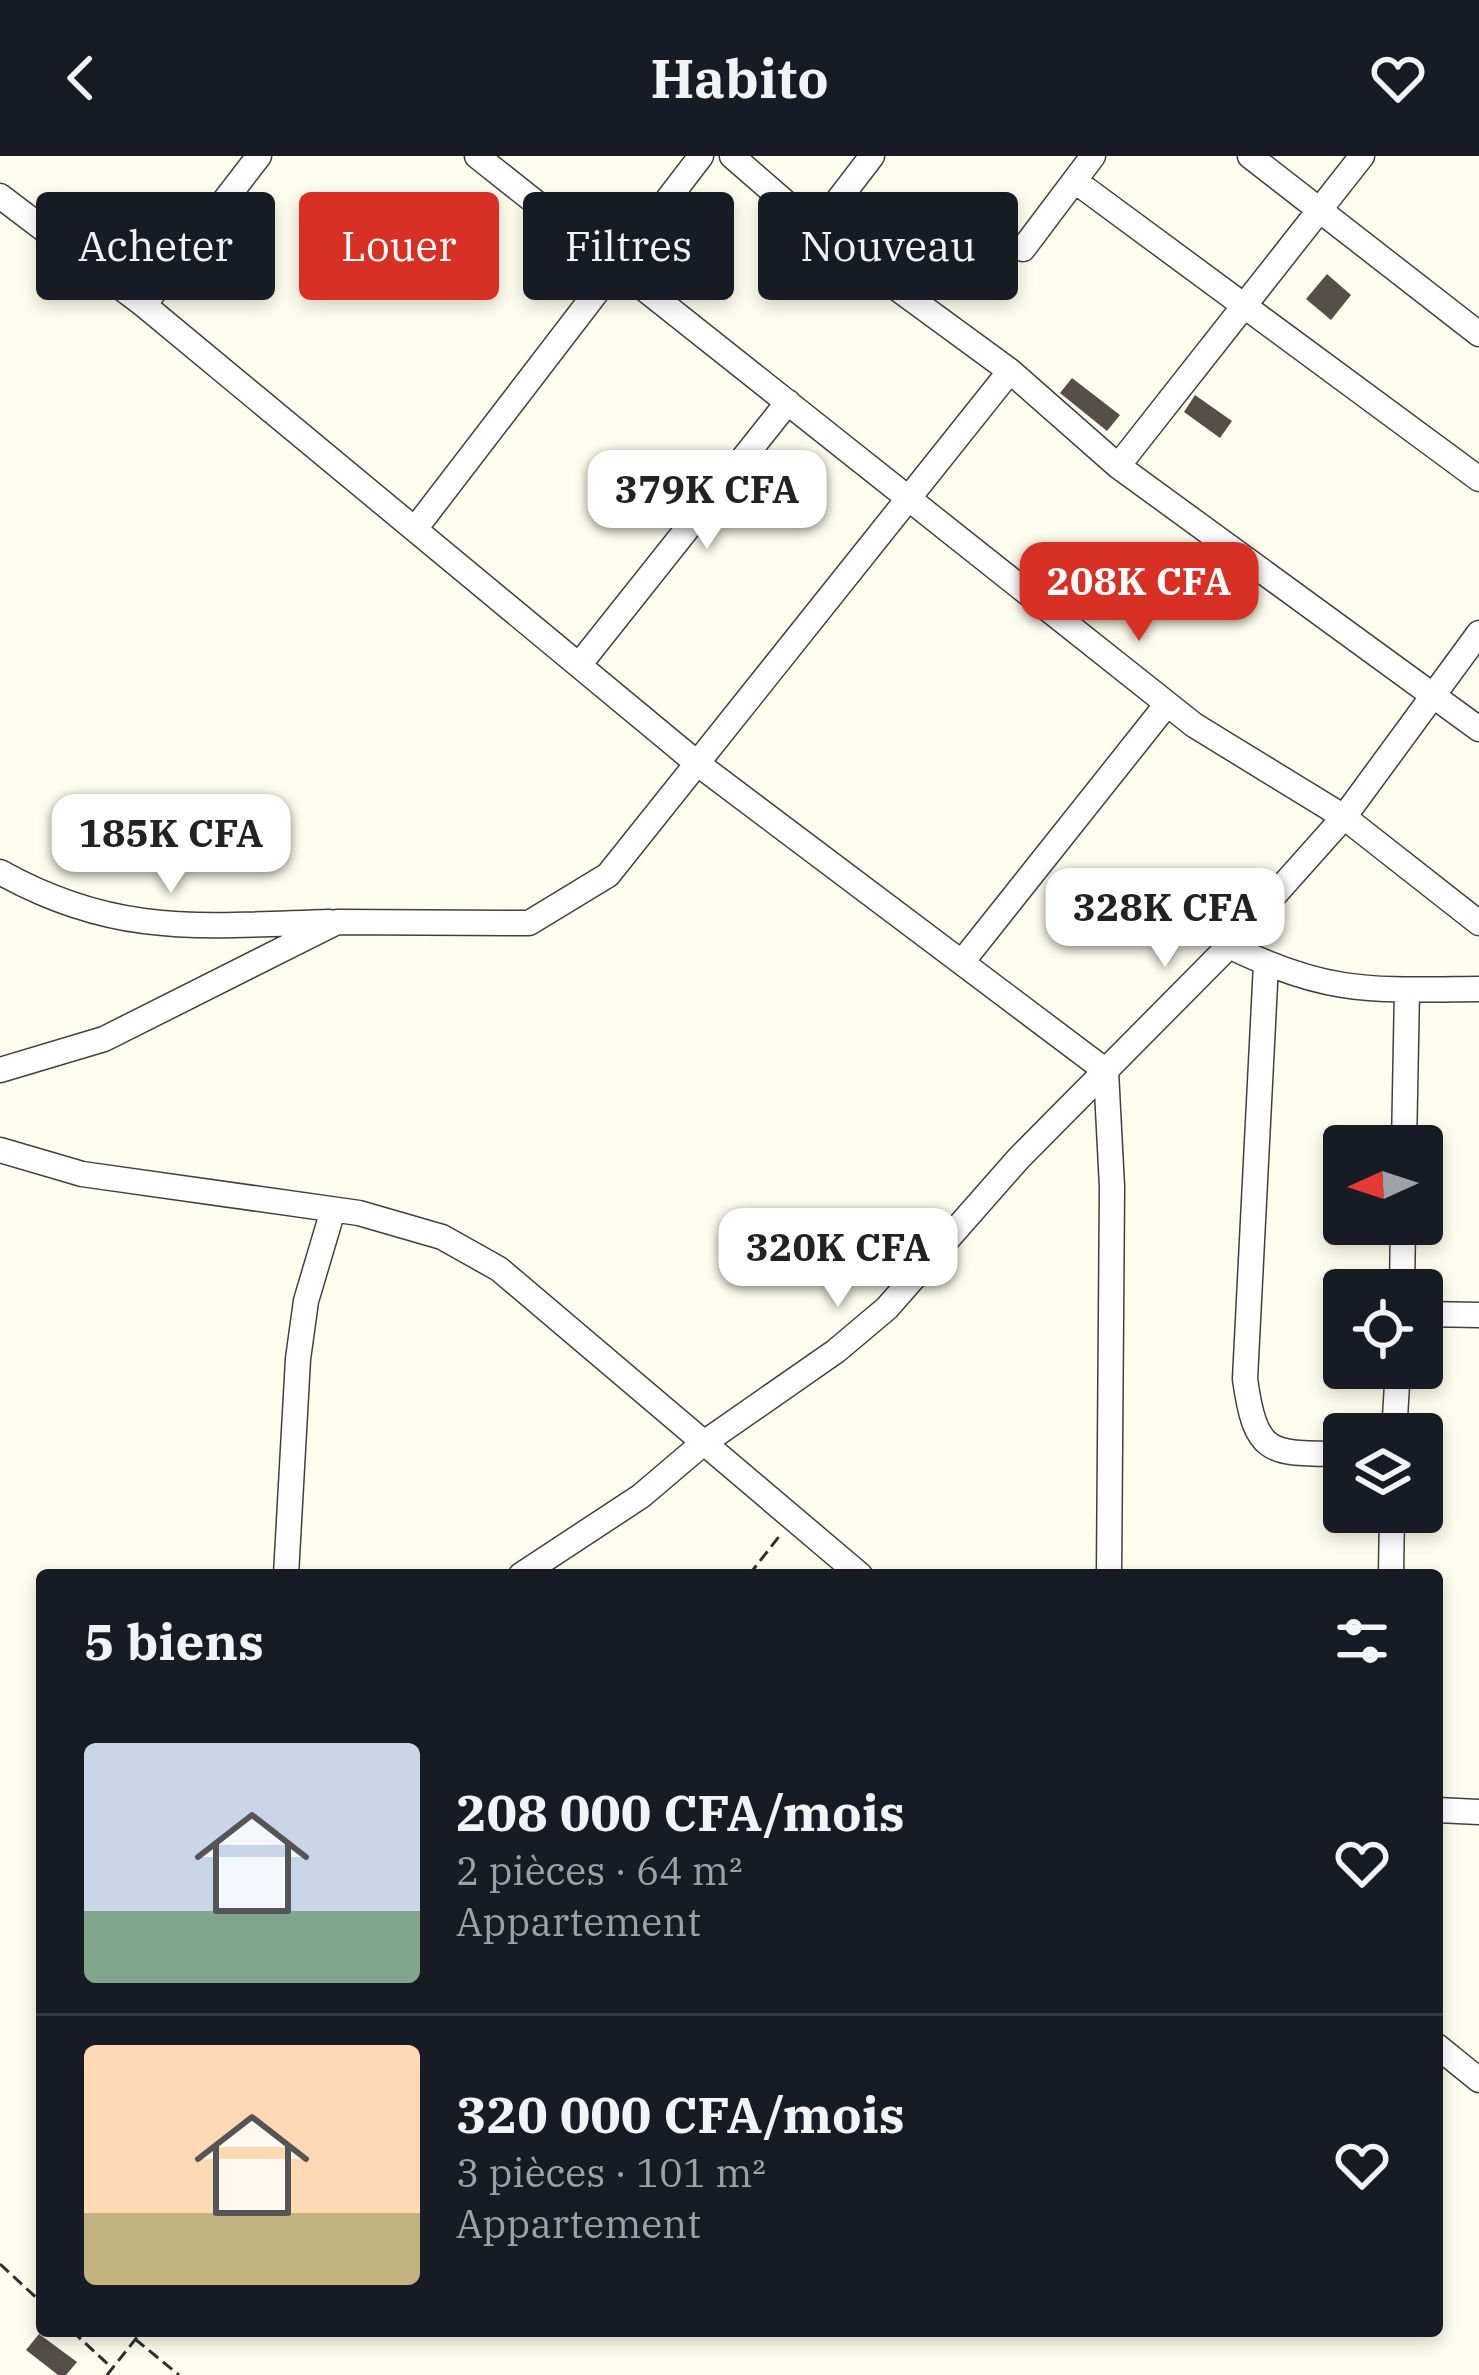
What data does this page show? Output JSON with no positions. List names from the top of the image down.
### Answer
{
  "north": "left",
  "page": {
    "header": "Habito",
    "chip": [
      "Acheter",
      "Louer",
      "Filtres",
      "Nouveau"
    ],
    "price": [
      "379K CFA",
      "208K CFA",
      "185K CFA",
      "328K CFA",
      "320K CFA"
    ],
    "heading": "5 biens",
    "list": [
      {
        "name": "208 000 CFA/mois",
        "note": "2 pièces · 64 m² · Appartement"
      },
      {
        "name": "320 000 CFA/mois",
        "note": "3 pièces · 101 m² · Appartement"
      }
    ]
  }
}
